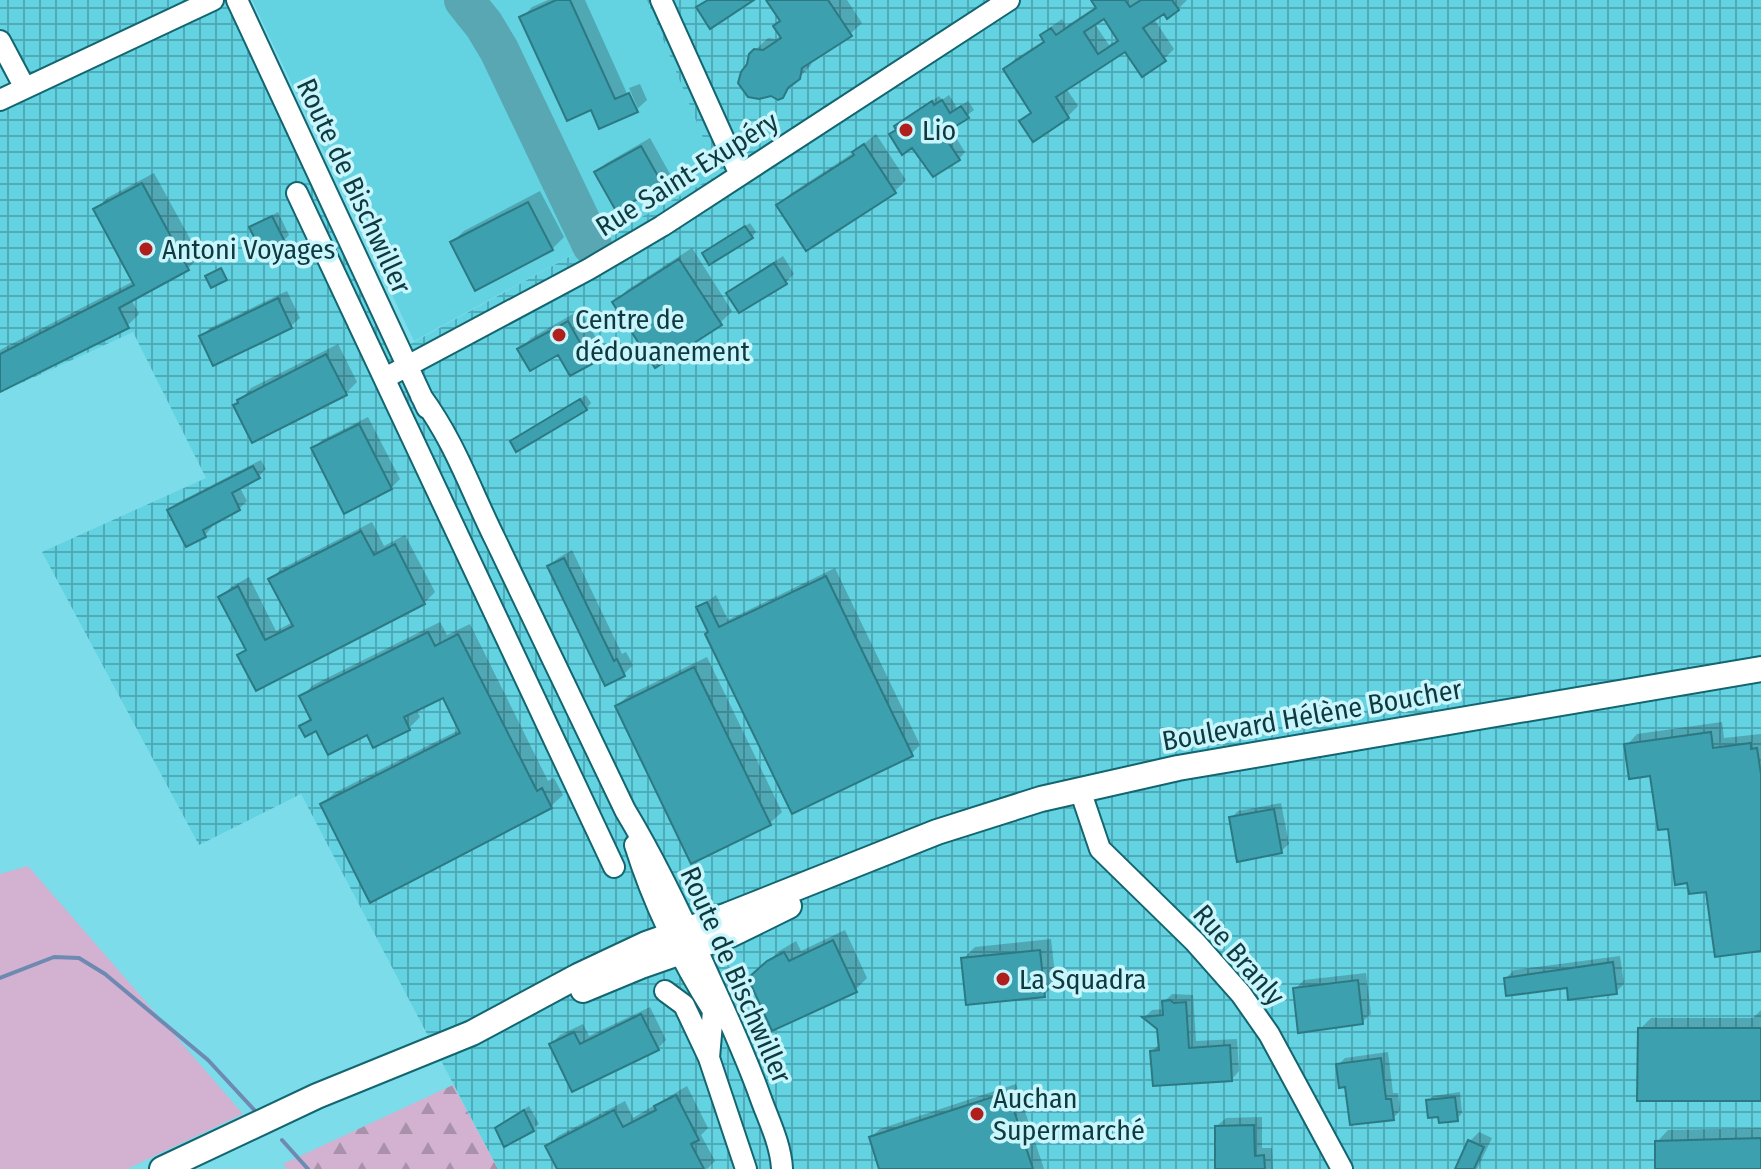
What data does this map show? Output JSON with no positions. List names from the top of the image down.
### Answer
{
  "streets": {
    "main road": ["Boulevard Hélène Boucher"],
    "street": ["Rue Saint-Exupéry", "Route de Bischwiller", "Rue Branly"]
  },
  "crossings": [
    ["Rue Saint-Exupéry", "Route de Bischwiller"],
    ["Route de Bischwiller", "Boulevard Hélène Boucher"],
    ["Boulevard Hélène Boucher", "Rue Branly"]
  ],
  "places": [
    "Lio",
    "Antoni Voyages",
    "Centre de dédouanement",
    "La Squadra",
    "Auchan Supermarché"
  ]
}
